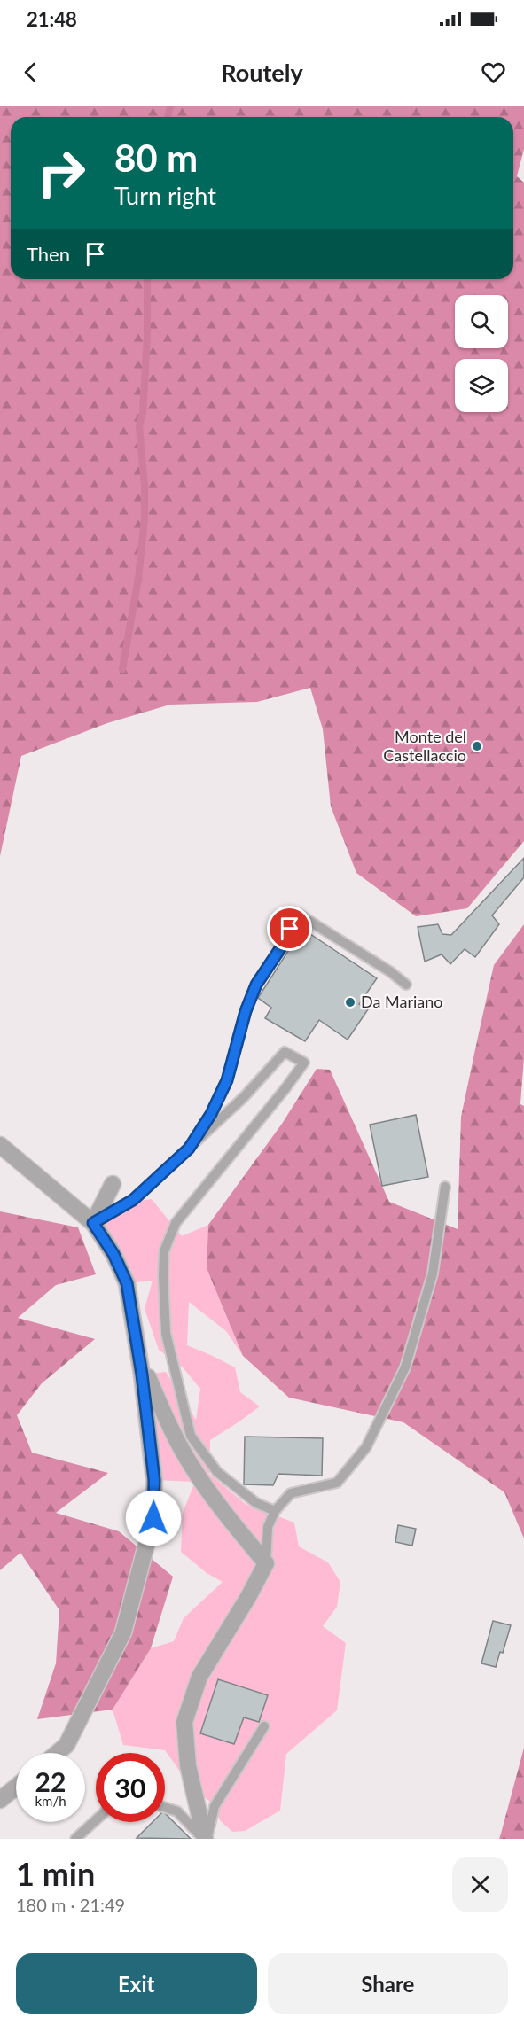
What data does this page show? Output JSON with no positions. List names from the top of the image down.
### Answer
{
  "places": ["Monte del Castellaccio", "Da Mariano"],
  "page": {
    "status": "21:48",
    "header": "Routely",
    "turn": ["80 m", "Turn right"],
    "then": "Then",
    "speed": "22 km/h",
    "limit": "30",
    "heading": ["1 min", "180 m · 21:49"],
    "buttons": ["Exit", "Share"]
  }
}
